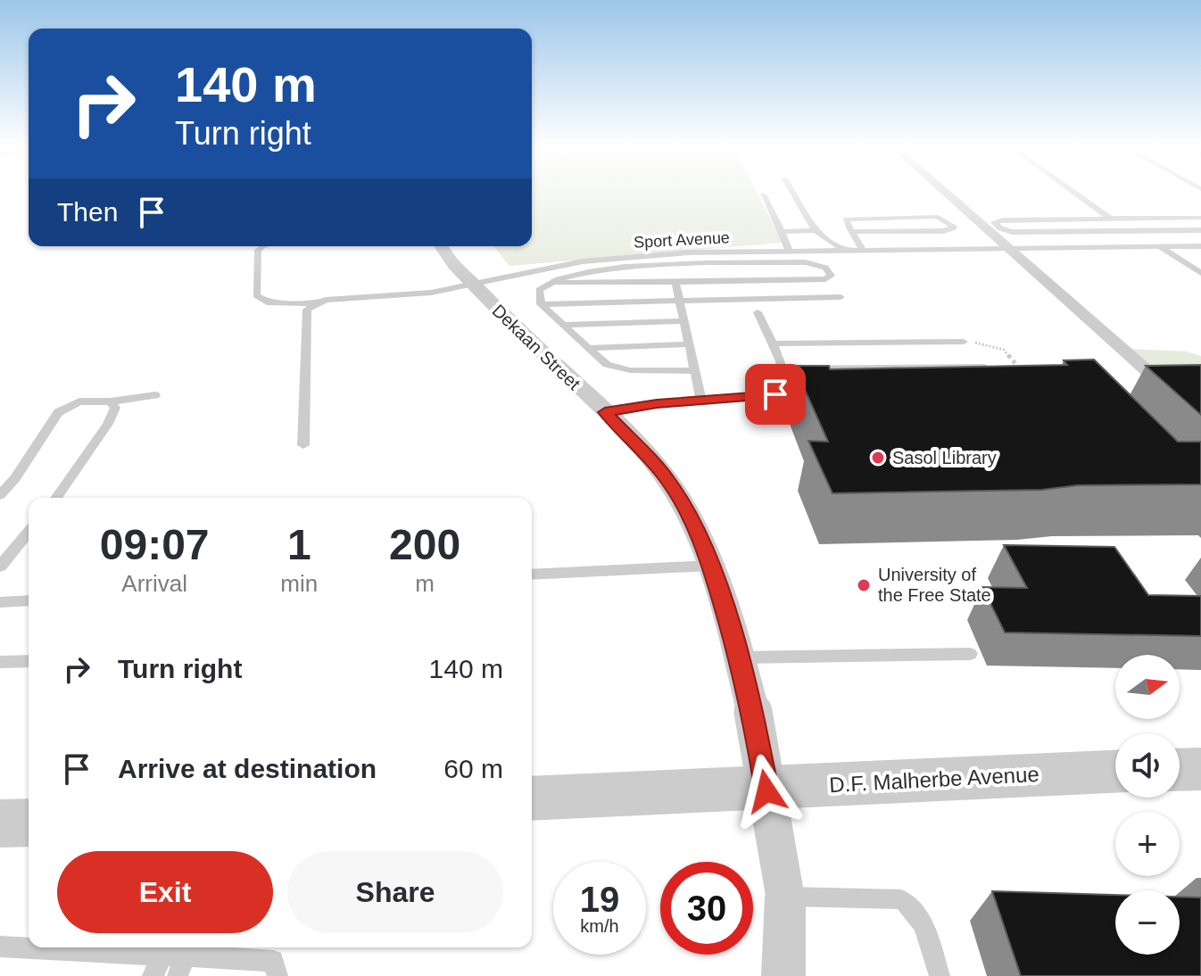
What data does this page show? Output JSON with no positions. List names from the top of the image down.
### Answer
{
  "streets": {
    "street": ["Dekaan Street", "D.F. Malherbe Avenue"],
    "lane": ["Sport Avenue"]
  },
  "crossings": [
    ["Sport Avenue", "Dekaan Street"]
  ],
  "places": ["Sasol Library", "University of the Free State"],
  "north": "right",
  "page": {
    "turn": ["140 m", "Turn right"],
    "then": "Then",
    "eta": [
      "09:07",
      "Arrival",
      "1",
      "min",
      "200",
      "m"
    ],
    "list": [
      {
        "name": "Turn right",
        "value": "140 m"
      },
      {
        "name": "Arrive at destination",
        "value": "60 m"
      }
    ],
    "map_buttons": ["+", "−"],
    "buttons": ["Exit", "Share"],
    "speed": "19 km/h",
    "limit": "30"
  }
}
